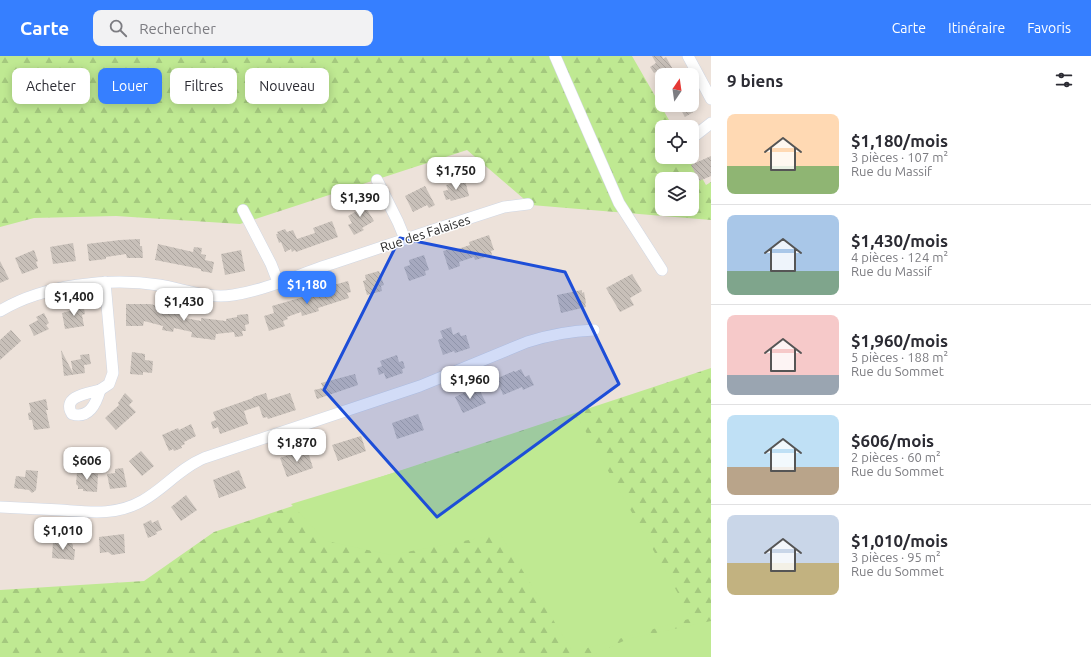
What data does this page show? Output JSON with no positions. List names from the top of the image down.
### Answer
{
  "streets": {
    "street": ["Rue des Falaises"]
  },
  "north": "top",
  "page": {
    "header": "Carte",
    "search": "Rechercher",
    "nav": ["Carte", "Itinéraire", "Favoris"],
    "heading": "9 biens",
    "chip": [
      "Acheter",
      "Louer",
      "Filtres",
      "Nouveau"
    ],
    "list": [
      {
        "name": "$1,180/mois",
        "note": "3 pièces · 107 m² · Rue du Massif"
      },
      {
        "name": "$1,430/mois",
        "note": "4 pièces · 124 m² · Rue du Massif"
      },
      {
        "name": "$1,960/mois",
        "note": "5 pièces · 188 m² · Rue du Sommet"
      },
      {
        "name": "$606/mois",
        "note": "2 pièces · 60 m² · Rue du Sommet"
      },
      {
        "name": "$1,010/mois",
        "note": "3 pièces · 95 m² · Rue du Sommet"
      }
    ],
    "price": [
      "$1,750",
      "$1,390",
      "$1,180",
      "$1,400",
      "$1,430",
      "$1,960",
      "$1,870",
      "$606",
      "$1,010"
    ]
  }
}
